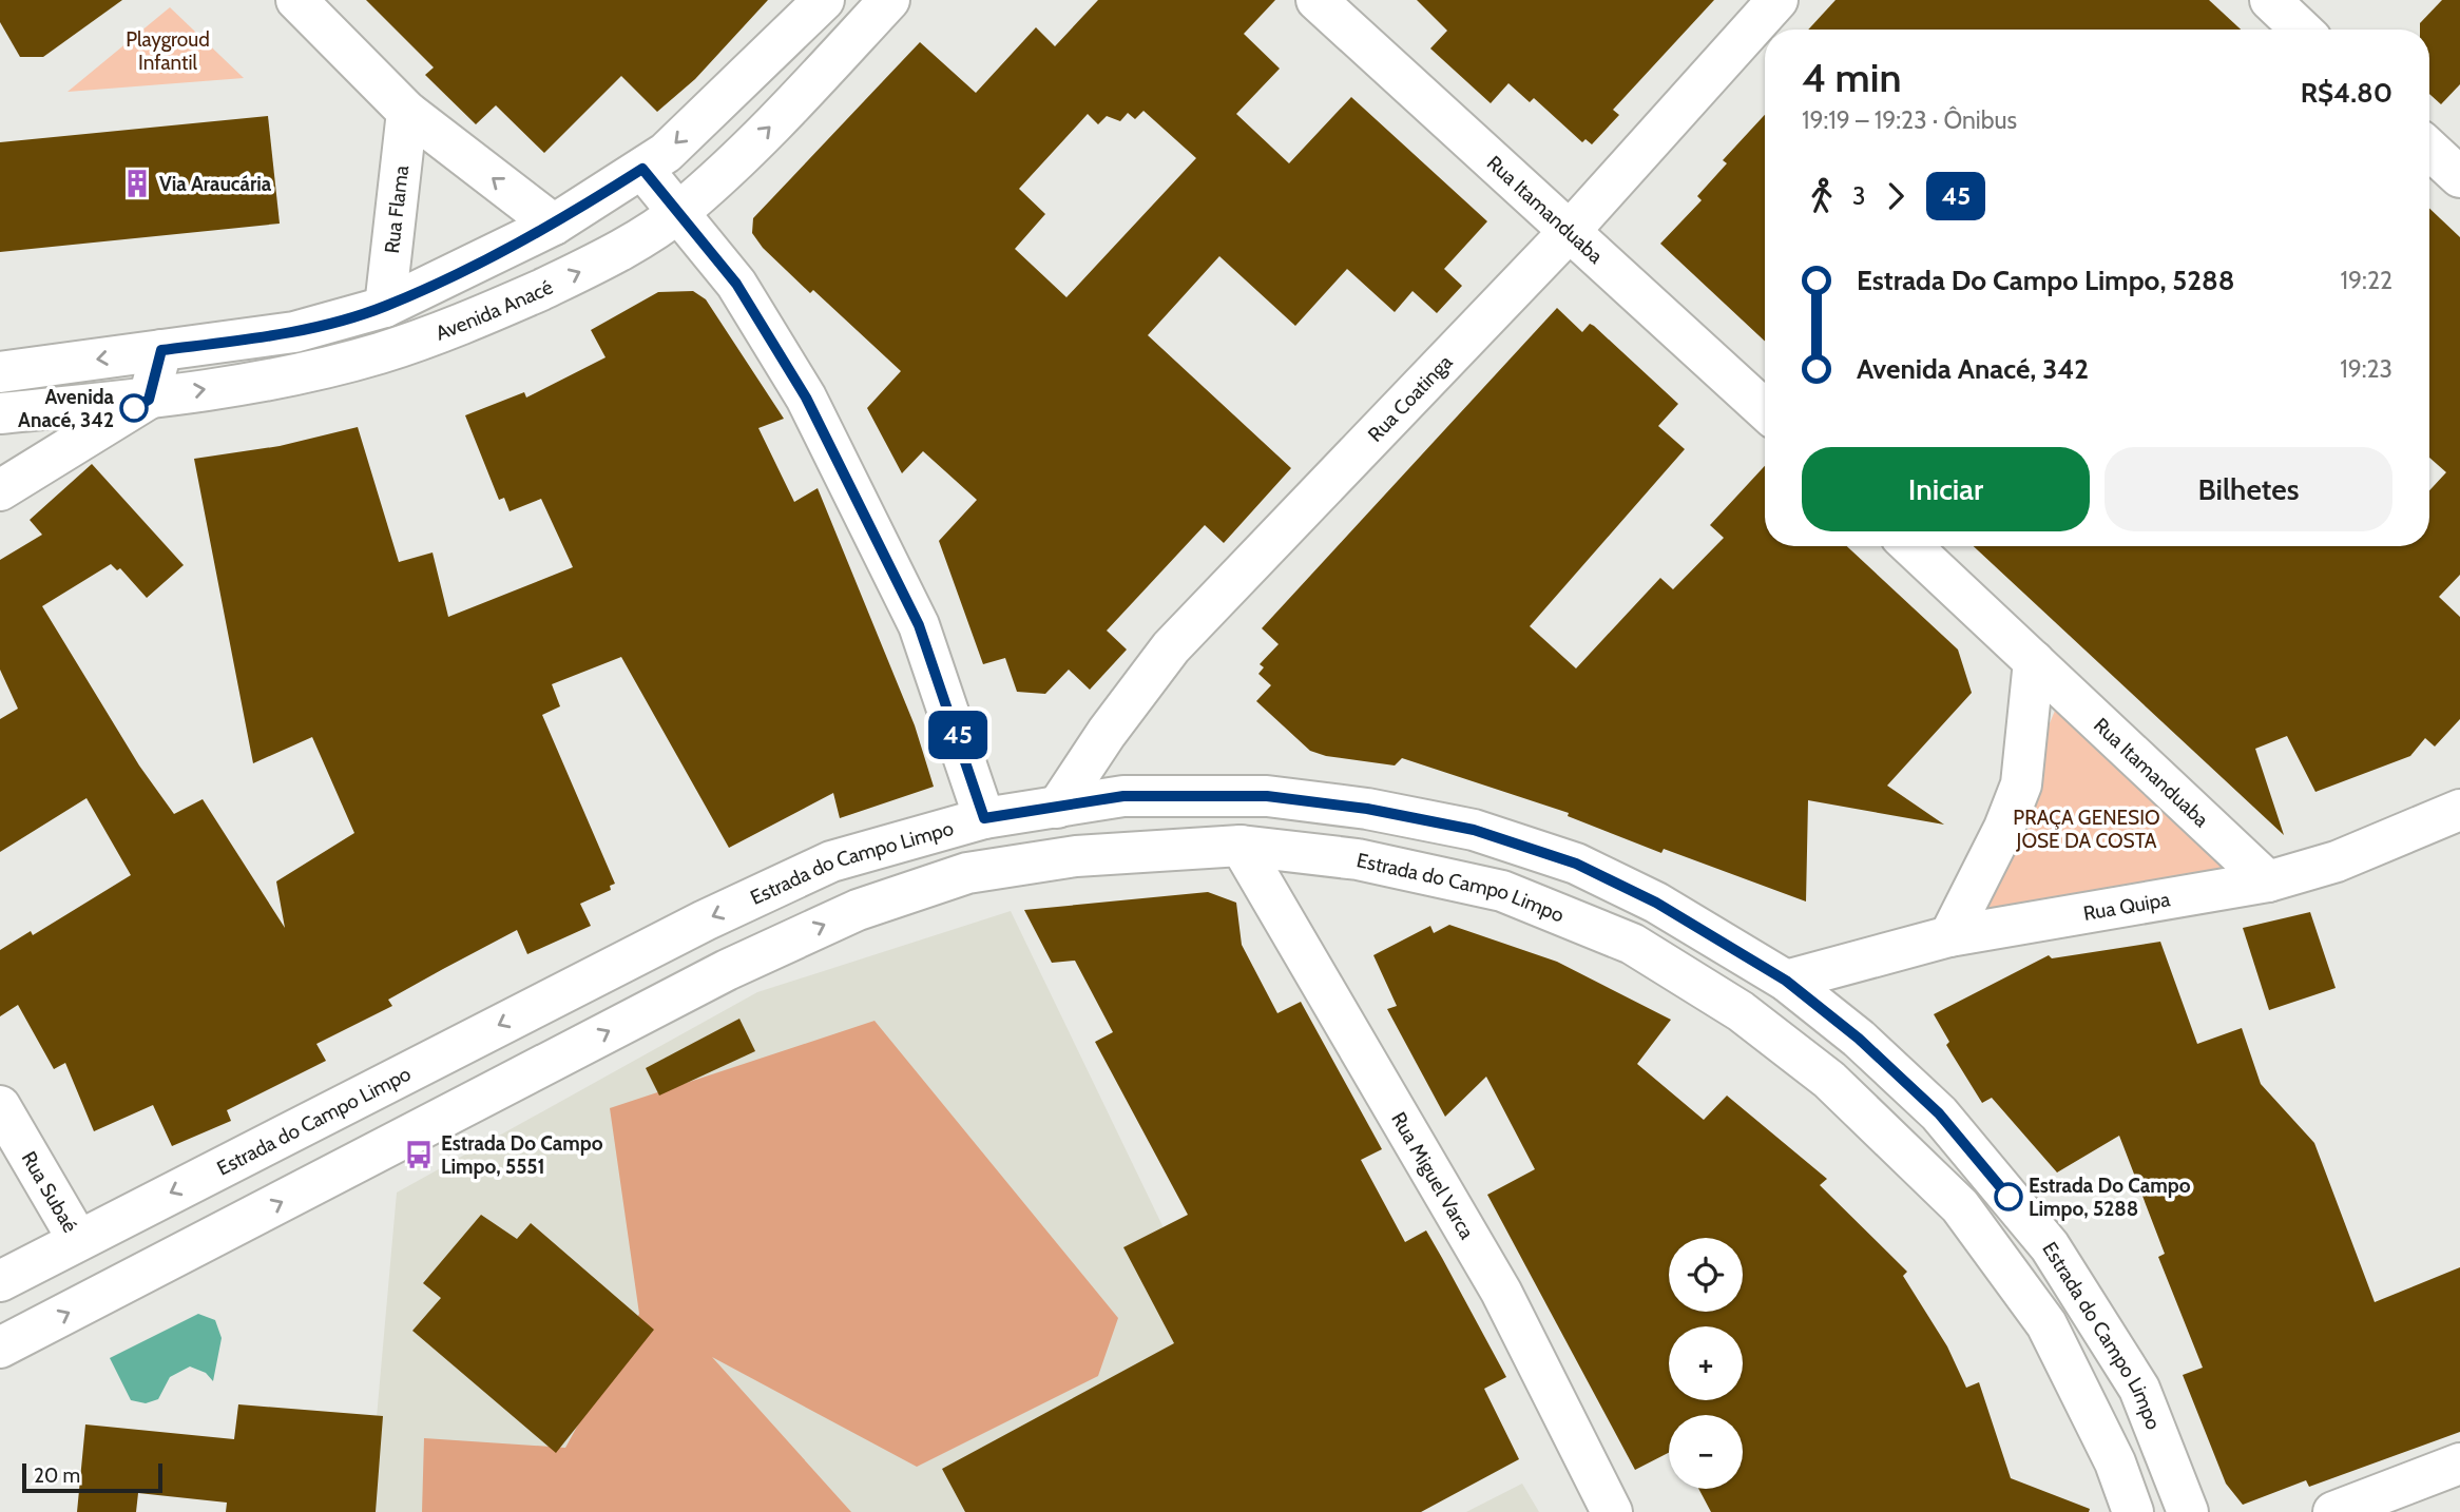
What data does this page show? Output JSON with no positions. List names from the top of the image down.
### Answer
{
  "streets": {
    "street": [
      "Rua Flama",
      "Rua Itamanduaba",
      "Avenida Anacé",
      "Rua Coatinga",
      "Estrada do Campo Limpo",
      "Rua Quipa",
      "Rua Miguel Varca",
      "Rua Subaé"
    ]
  },
  "crossings": [
    ["Rua Itamanduaba", "Rua Coatinga"],
    ["Rua Itamanduaba", "Rua Quipa"],
    ["Rua Coatinga", "Estrada do Campo Limpo"],
    ["Estrada do Campo Limpo", "Rua Quipa"],
    ["Estrada do Campo Limpo", "Rua Miguel Varca"],
    ["Estrada do Campo Limpo", "Rua Subaé"]
  ],
  "parks": ["Playgroud Infantil", "PRAÇA GENESIO JOSE DA COSTA"],
  "places": {
    "building": ["Via Araucária"],
    "other": ["Avenida Anacé, 342", "Estrada Do Campo Limpo, 5288"],
    "bus stop": ["Estrada Do Campo Limpo, 5551"]
  },
  "lines": ["bus line 45"],
  "scale_bar": "20 m",
  "page": {
    "on_map": "45",
    "heading": ["4 min", "19:19 – 19:23 · Ônibus", "R$4.80"],
    "legs": ["3", "45"],
    "list": [
      {
        "name": "Estrada Do Campo Limpo, 5288",
        "value": "19:22"
      },
      {
        "name": "Avenida Anacé, 342",
        "value": "19:23"
      }
    ],
    "buttons": ["Iniciar", "Bilhetes"],
    "map_buttons": ["+", "−"],
    "scale": "20 m"
  }
}
